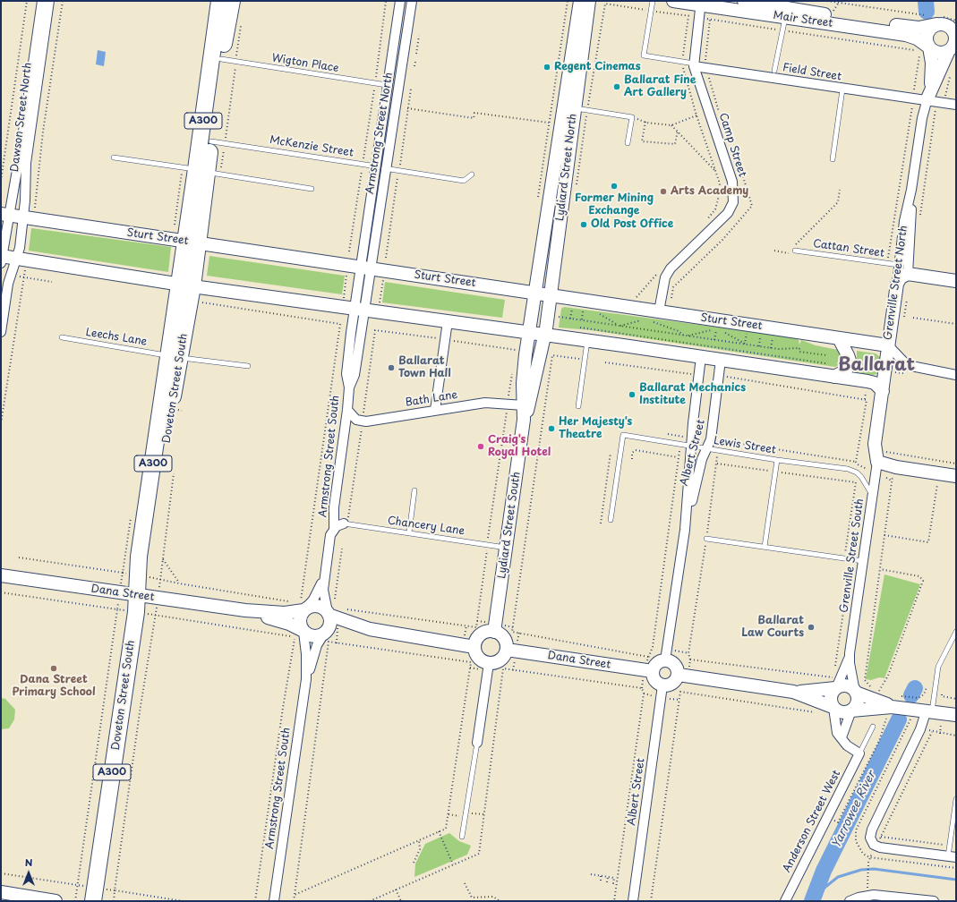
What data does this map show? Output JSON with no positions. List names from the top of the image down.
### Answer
{
  "streets": {
    "highway": ["A300", "Doveton Street South"],
    "street": [
      "Mair Street",
      "Field Street",
      "Dawson Street North",
      "Armstrong Street North",
      "Camp Street",
      "Lydiard Street North",
      "Sturt Street",
      "Grenville Street North",
      "Bath Lane",
      "Albert Street",
      "Armstrong Street South",
      "Lydiard Street South",
      "Grenville Street South",
      "Dana Street",
      "Anderson Street West"
    ],
    "lane": [
      "Wigton Place",
      "McKenzie Street",
      "Cattan Street",
      "Leechs Lane",
      "Lewis Street",
      "Chancery Lane"
    ]
  },
  "crossings": [
    ["Mair Street", "Camp Street"],
    ["Mair Street", "Grenville Street North"],
    ["Wigton Place", "A300"],
    ["Wigton Place", "Armstrong Street North"],
    ["Field Street", "Camp Street"],
    ["Field Street", "Grenville Street North"],
    ["Dawson Street North", "Sturt Street"],
    ["A300", "McKenzie Street"],
    ["A300", "Sturt Street"],
    ["A300", "Doveton Street South"],
    ["Armstrong Street North", "McKenzie Street"],
    ["Armstrong Street North", "Sturt Street"],
    ["Armstrong Street North", "Armstrong Street South"],
    ["Camp Street", "Sturt Street"],
    ["Lydiard Street North", "Sturt Street"],
    ["Lydiard Street North", "Lydiard Street South"],
    ["Sturt Street", "Grenville Street North"],
    ["Sturt Street", "Armstrong Street South"],
    ["Cattan Street", "Grenville Street North"],
    ["Grenville Street North", "Grenville Street South"],
    ["Leechs Lane", "Doveton Street South"],
    ["Doveton Street South", "Dana Street"],
    ["Bath Lane", "Armstrong Street South"],
    ["Bath Lane", "Lydiard Street South"],
    ["Lewis Street", "Albert Street"],
    ["Lewis Street", "Grenville Street South"],
    ["Albert Street", "Dana Street"],
    ["Armstrong Street South", "Chancery Lane"],
    ["Armstrong Street South", "Dana Street"],
    ["Lydiard Street South", "Chancery Lane"],
    ["Lydiard Street South", "Dana Street"]
  ],
  "districts": ["Ballarat"],
  "water": ["Yarrowee River"],
  "places": [
    "Regent Cinemas",
    "Ballarat Fine Art Gallery",
    "Former Mining Exchange",
    "Arts Academy",
    "Old Post Office",
    "Ballarat Town Hall",
    "Ballarat Mechanics Institute",
    "Her Majesty's Theatre",
    "Craig's Royal Hotel",
    "Ballarat Law Courts",
    "Dana Street Primary School"
  ],
  "north": "top"
}
